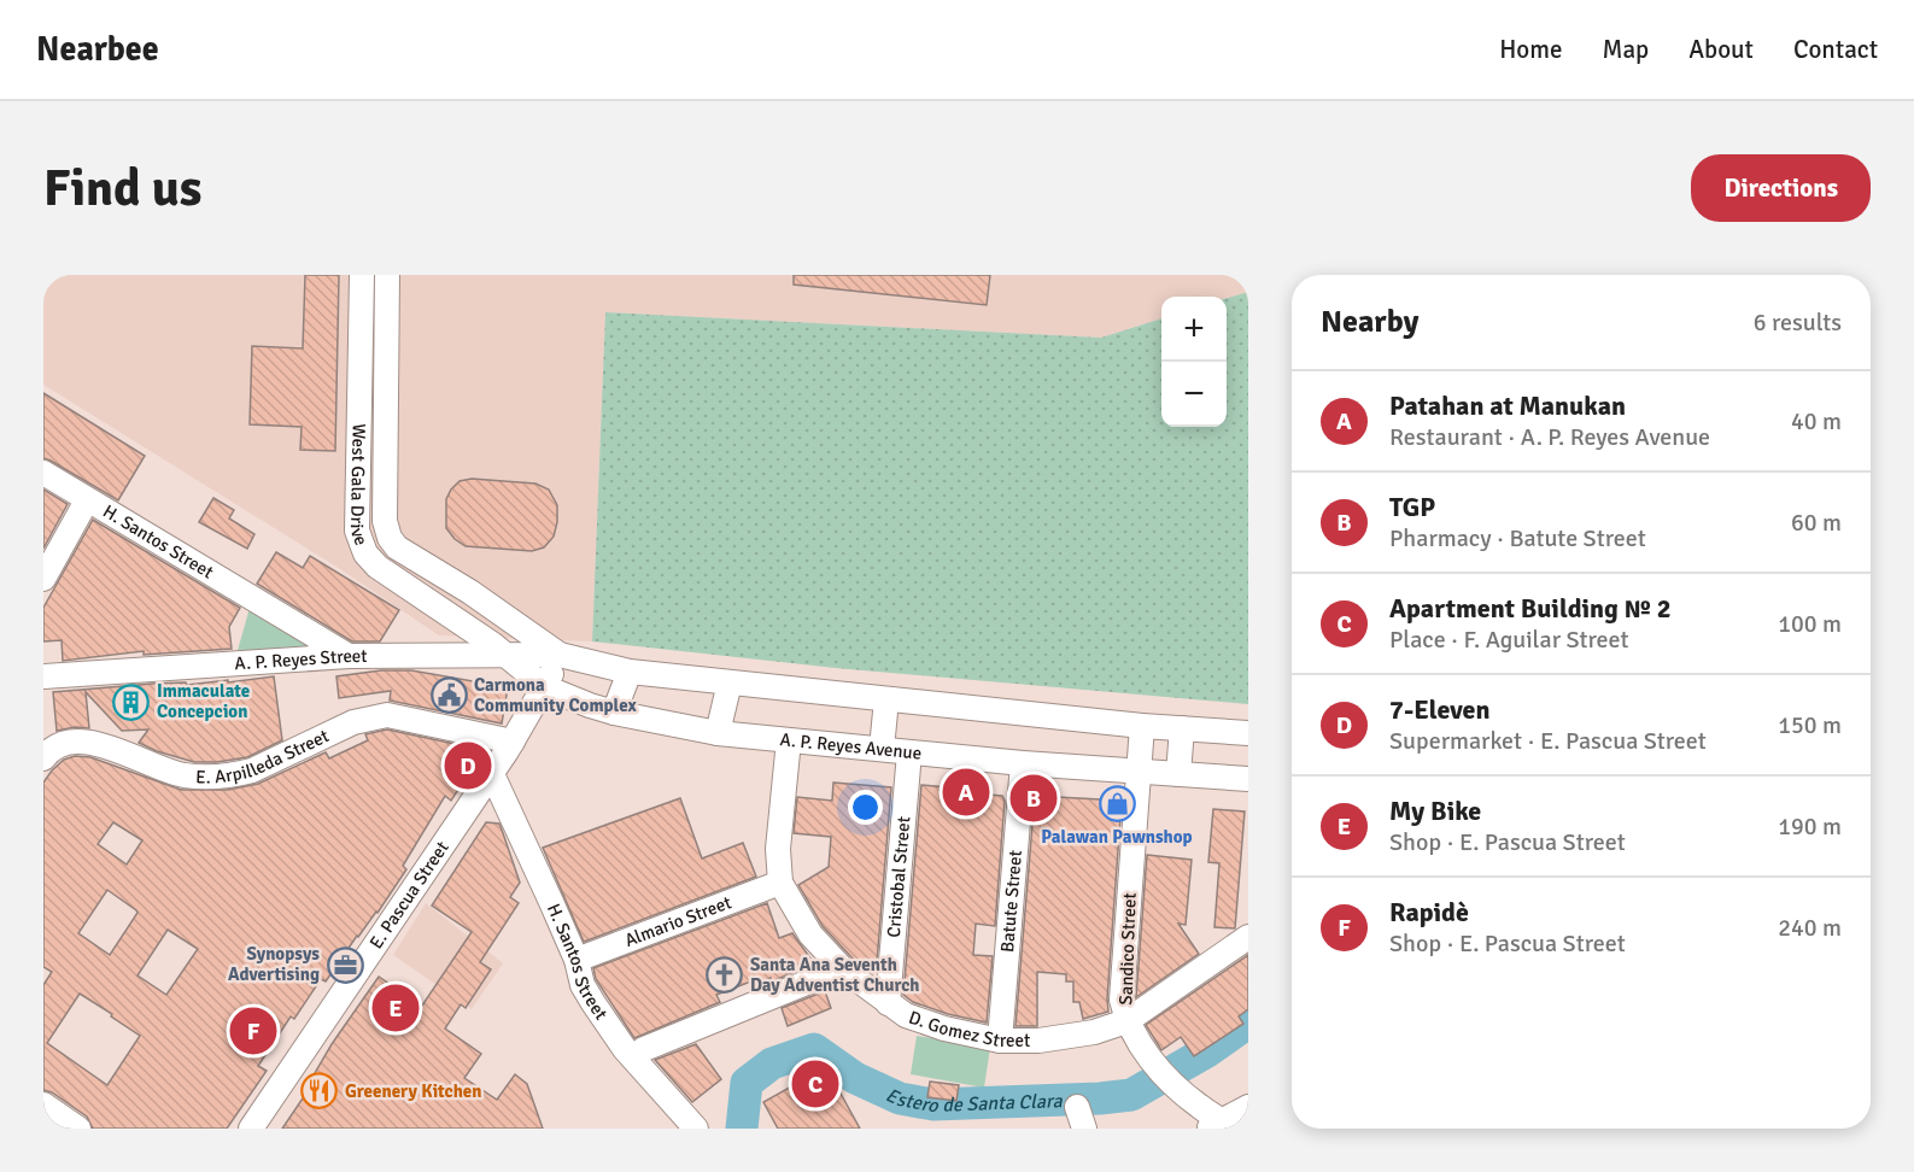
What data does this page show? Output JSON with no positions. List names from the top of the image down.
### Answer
{
  "streets": {
    "street": [
      "West Gala Drive",
      "H. Santos Street",
      "A. P. Reyes Street",
      "A. P. Reyes Avenue",
      "E. Arpilleda Street",
      "Cristobal Street",
      "E. Pascua Street",
      "Batute Street",
      "Almario Street",
      "Sandico Street",
      "D. Gomez Street"
    ]
  },
  "crossings": [
    ["West Gala Drive", "A. P. Reyes Street"],
    ["West Gala Drive", "A. P. Reyes Avenue"],
    ["West Gala Drive", "E. Pascua Street"],
    ["H. Santos Street", "A. P. Reyes Street"],
    ["H. Santos Street", "E. Pascua Street"],
    ["H. Santos Street", "Almario Street"],
    ["A. P. Reyes Street", "E. Pascua Street"],
    ["A. P. Reyes Avenue", "Cristobal Street"],
    ["A. P. Reyes Avenue", "E. Pascua Street"],
    ["A. P. Reyes Avenue", "Batute Street"],
    ["A. P. Reyes Avenue", "Sandico Street"],
    ["A. P. Reyes Avenue", "D. Gomez Street"],
    ["E. Arpilleda Street", "E. Pascua Street"],
    ["Cristobal Street", "D. Gomez Street"],
    ["Batute Street", "D. Gomez Street"],
    ["Almario Street", "D. Gomez Street"],
    ["Sandico Street", "D. Gomez Street"]
  ],
  "water": ["Estero de Santa Clara"],
  "places": {
    "public building": ["Carmona Community Complex"],
    "building": ["Immaculate Concepcion"],
    "shop": ["Palawan Pawnshop"],
    "office": ["Synopsys Advertising"],
    "church": ["Santa Ana Seventh Day Adventist Church"],
    "restaurant": ["Greenery Kitchen"]
  },
  "page": {
    "header": "Nearbee",
    "nav": [
      "Home",
      "Map",
      "About",
      "Contact"
    ],
    "buttons": "Directions",
    "title": "Find us",
    "heading": ["Nearby", "6 results"],
    "map_buttons": ["+", "−"],
    "list": [
      {
        "mark": "A",
        "name": "Patahan at Manukan",
        "note": "Restaurant · A. P. Reyes Avenue",
        "value": "40 m"
      },
      {
        "mark": "B",
        "name": "TGP",
        "note": "Pharmacy · Batute Street",
        "value": "60 m"
      },
      {
        "mark": "C",
        "name": "Apartment Building № 2",
        "note": "Place · F. Aguilar Street",
        "value": "100 m"
      },
      {
        "mark": "D",
        "name": "7-Eleven",
        "note": "Supermarket · E. Pascua Street",
        "value": "150 m"
      },
      {
        "mark": "E",
        "name": "My Bike",
        "note": "Shop · E. Pascua Street",
        "value": "190 m"
      },
      {
        "mark": "F",
        "name": "Rapidè",
        "note": "Shop · E. Pascua Street",
        "value": "240 m"
      }
    ],
    "pins": [
      "D",
      "A",
      "B",
      "E",
      "F",
      "C"
    ]
  }
}
